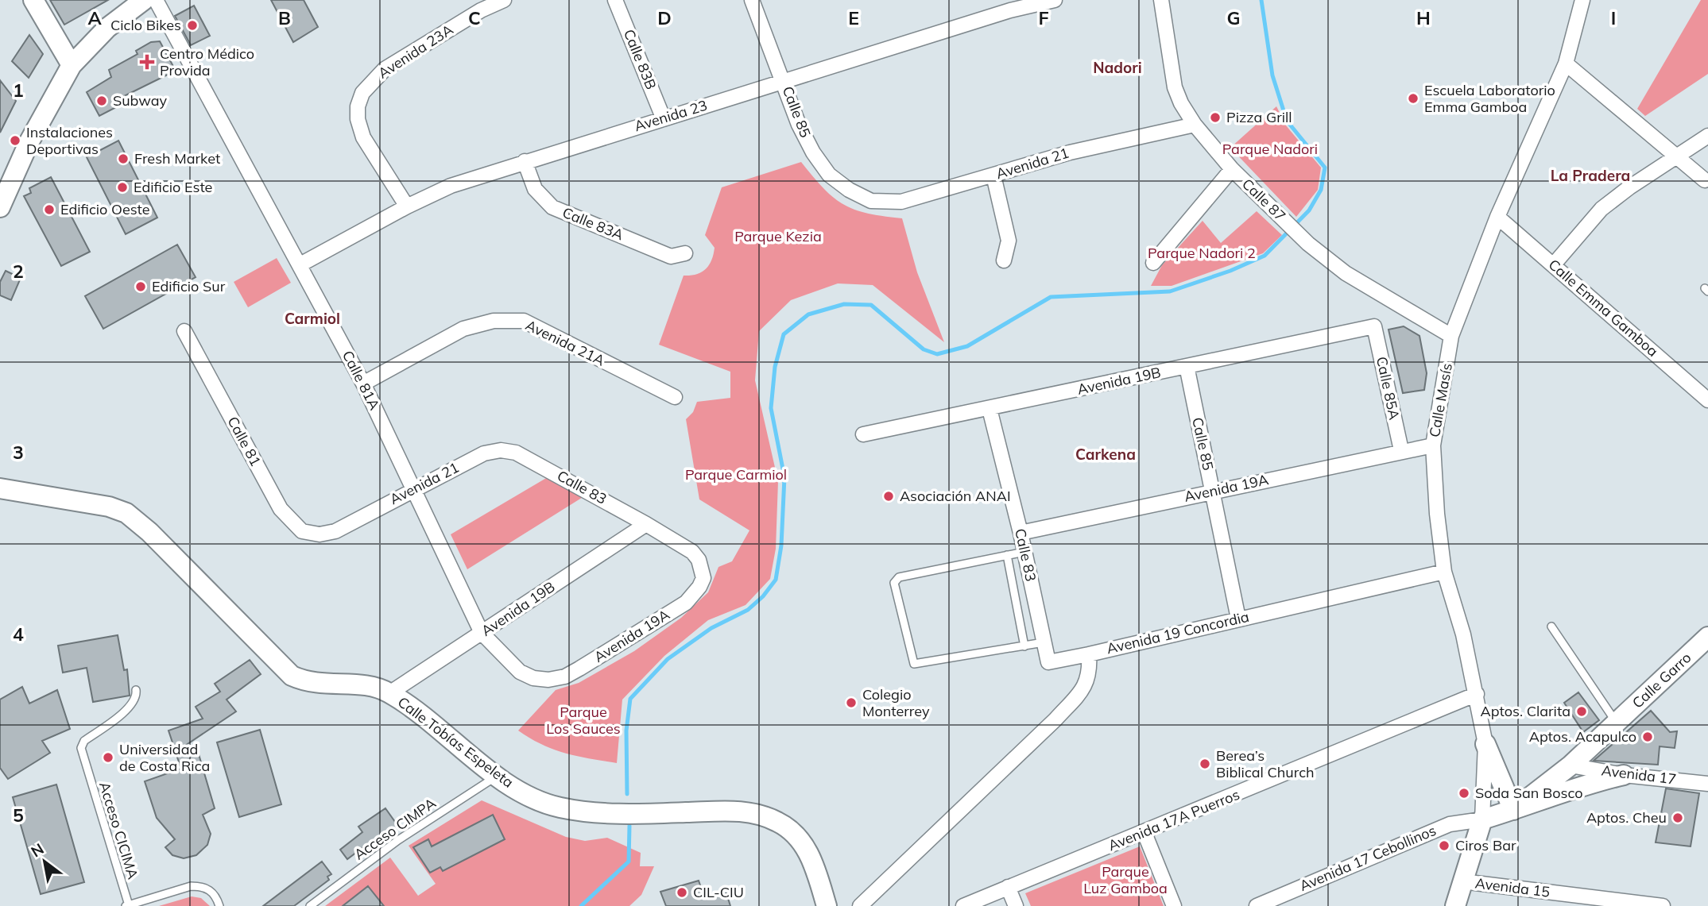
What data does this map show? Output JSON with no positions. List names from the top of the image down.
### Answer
{
  "streets": {
    "street": [
      "Avenida 23A",
      "Calle 83B",
      "Calle 85",
      "Avenida 23",
      "Avenida 21",
      "Calle 87",
      "Calle 83A",
      "Calle Emma Gamboa",
      "Avenida 21A",
      "Calle 81A",
      "Avenida 19B",
      "Calle 85A",
      "Calle Masís",
      "Calle 81",
      "Calle 83",
      "Avenida 19A",
      "Avenida 19 Concordia",
      "Calle Garro",
      "Calle Tobías Espeleta",
      "Avenida 17",
      "Avenida 17A Puerros",
      "Avenida 17 Cebollinos",
      "Avenida 15"
    ],
    "lane": ["Acceso CIMPA", "Acceso CICIMA"]
  },
  "crossings": [
    ["Avenida 23A", "Avenida 23"],
    ["Calle 83B", "Avenida 23"],
    ["Calle 85", "Avenida 23"],
    ["Calle 85", "Avenida 21"],
    ["Calle 85", "Avenida 19B"],
    ["Calle 85", "Avenida 19A"],
    ["Calle 85", "Avenida 19 Concordia"],
    ["Avenida 23", "Calle 83A"],
    ["Avenida 23", "Calle 81A"],
    ["Avenida 21", "Calle 87"],
    ["Avenida 21", "Calle 81A"],
    ["Avenida 21", "Calle 81"],
    ["Avenida 21", "Calle 83"],
    ["Calle 87", "Calle Masís"],
    ["Calle Emma Gamboa", "Calle Masís"],
    ["Avenida 21A", "Calle 81A"],
    ["Calle 81A", "Avenida 19B"],
    ["Calle 81A", "Avenida 19A"],
    ["Avenida 19B", "Calle 85A"],
    ["Avenida 19B", "Calle 83"],
    ["Avenida 19B", "Calle Tobías Espeleta"],
    ["Calle 85A", "Avenida 19A"],
    ["Calle Masís", "Avenida 19A"],
    ["Calle Masís", "Avenida 19 Concordia"],
    ["Calle Masís", "Calle Garro"],
    ["Calle Masís", "Avenida 17A Puerros"],
    ["Calle Masís", "Avenida 17 Cebollinos"],
    ["Calle 83", "Avenida 19A"],
    ["Calle 83", "Avenida 19 Concordia"],
    ["Calle Garro", "Avenida 17"],
    ["Calle Garro", "Avenida 17 Cebollinos"],
    ["Calle Tobías Espeleta", "Acceso CIMPA"]
  ],
  "districts": [
    "Nadori",
    "La Pradera",
    "Carmiol",
    "Carkena"
  ],
  "parks": [
    "Parque Nadori",
    "Parque Kezia",
    "Parque Nadori 2",
    "Parque Carmiol",
    "Parque Los Sauces",
    "Parque Luz Gamboa"
  ],
  "places": {
    "other": [
      "Ciclo Bikes",
      "Escuela Laboratorio Emma Gamboa",
      "Subway",
      "Pizza Grill",
      "Instalaciones Deportivas",
      "Fresh Market",
      "Edificio Este",
      "Edificio Oeste",
      "Edificio Sur",
      "Asociación ANAI",
      "Colegio Monterrey",
      "Aptos. Clarita",
      "Aptos. Acapulco",
      "Universidad de Costa Rica",
      "Berea’s Biblical Church",
      "Soda San Bosco",
      "Aptos. Cheu",
      "Ciros Bar",
      "CIL-CIU"
    ],
    "health": ["Centro Médico Provida"]
  },
  "north": "top left",
  "grid": {
    "columns": [
      "A",
      "B",
      "C",
      "D",
      "E",
      "F",
      "G",
      "H",
      "I"
    ],
    "rows": [
      "1",
      "2",
      "3",
      "4",
      "5"
    ]
  }
}
